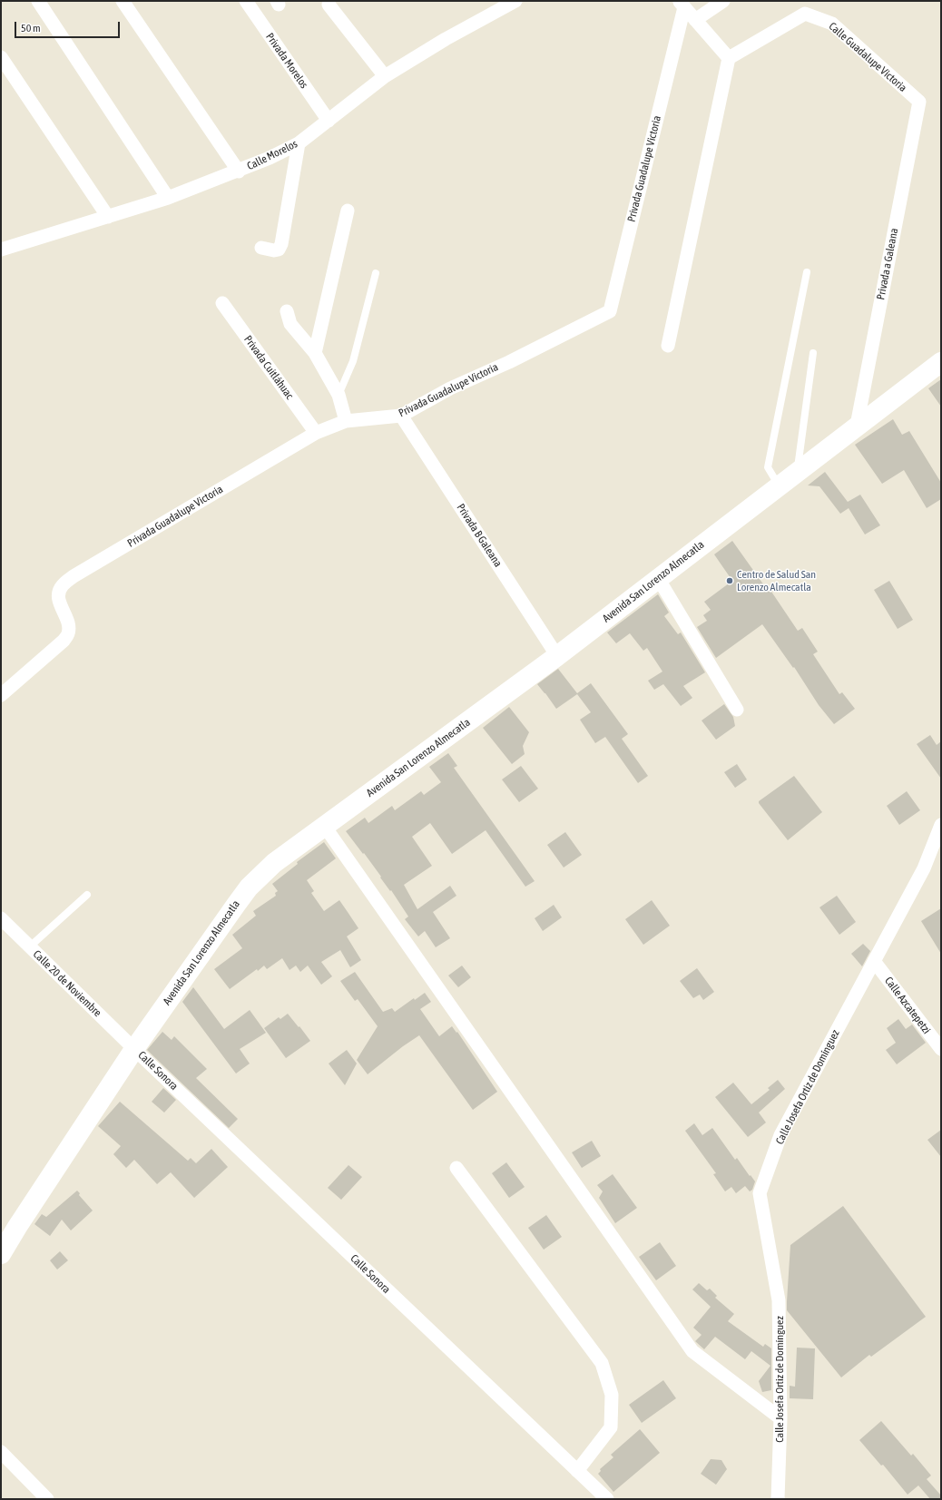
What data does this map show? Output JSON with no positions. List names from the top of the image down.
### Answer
{
  "streets": {
    "main road": ["Avenida San Lorenzo Almecatla"],
    "street": [
      "Calle Guadalupe Victoria",
      "Privada Morelos",
      "Calle Morelos",
      "Privada Guadalupe Victoria",
      "Privada a Galeana",
      "Privada Cuitláhuac",
      "Privada B Galeana",
      "Calle 20 de Noviembre",
      "Calle Azcatepetzi",
      "Calle Sonora",
      "Calle Josefa Ortiz de Domínguez"
    ]
  },
  "crossings": [
    ["Calle Guadalupe Victoria", "Privada a Galeana"],
    ["Privada Morelos", "Calle Morelos"],
    ["Privada Guadalupe Victoria", "Privada Cuitláhuac"],
    ["Privada Guadalupe Victoria", "Privada B Galeana"],
    ["Privada a Galeana", "Avenida San Lorenzo Almecatla"],
    ["Privada B Galeana", "Avenida San Lorenzo Almecatla"],
    ["Avenida San Lorenzo Almecatla", "Calle 20 de Noviembre"],
    ["Avenida San Lorenzo Almecatla", "Calle Sonora"],
    ["Calle 20 de Noviembre", "Calle Sonora"],
    ["Calle Azcatepetzi", "Calle Josefa Ortiz de Domínguez"]
  ],
  "places": ["Centro de Salud San Lorenzo Almecatla"],
  "scale_bar": "50 m"
}
